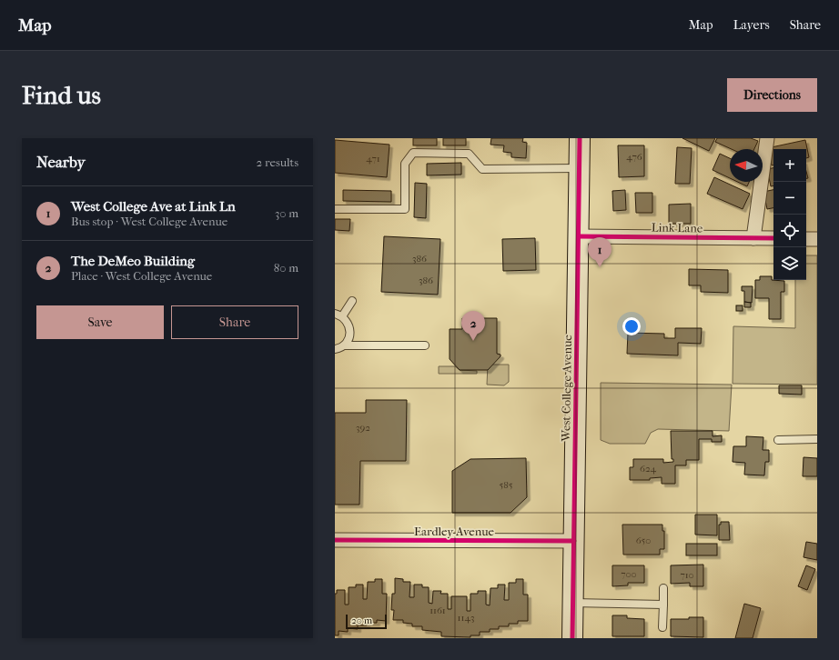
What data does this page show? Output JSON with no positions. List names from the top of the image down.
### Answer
{
  "streets": {
    "main road": ["West College Avenue"],
    "street": ["Link Lane", "Eardley Avenue"]
  },
  "crossings": [
    ["Link Lane", "West College Avenue"],
    ["West College Avenue", "Eardley Avenue"]
  ],
  "house_numbers": [
    "476",
    "471",
    "386",
    "386",
    "392",
    "624",
    "585",
    "650",
    "700",
    "710",
    "1161",
    "1143"
  ],
  "scale_bar": "20 m",
  "north": "left",
  "page": {
    "header": "Map",
    "nav": ["Map", "Layers", "Share"],
    "buttons": [
      "Directions",
      ["Save", "Share"]
    ],
    "title": "Find us",
    "heading": ["Nearby", "2 results"],
    "map_buttons": ["+", "−"],
    "list": [
      {
        "mark": "1",
        "name": "West College Ave at Link Ln",
        "note": "Bus stop · West College Avenue",
        "value": "30 m"
      },
      {
        "mark": "2",
        "name": "The DeMeo Building",
        "note": "Place · West College Avenue",
        "value": "80 m"
      }
    ],
    "pins": ["1", "2"],
    "scale": "20 m"
  }
}
